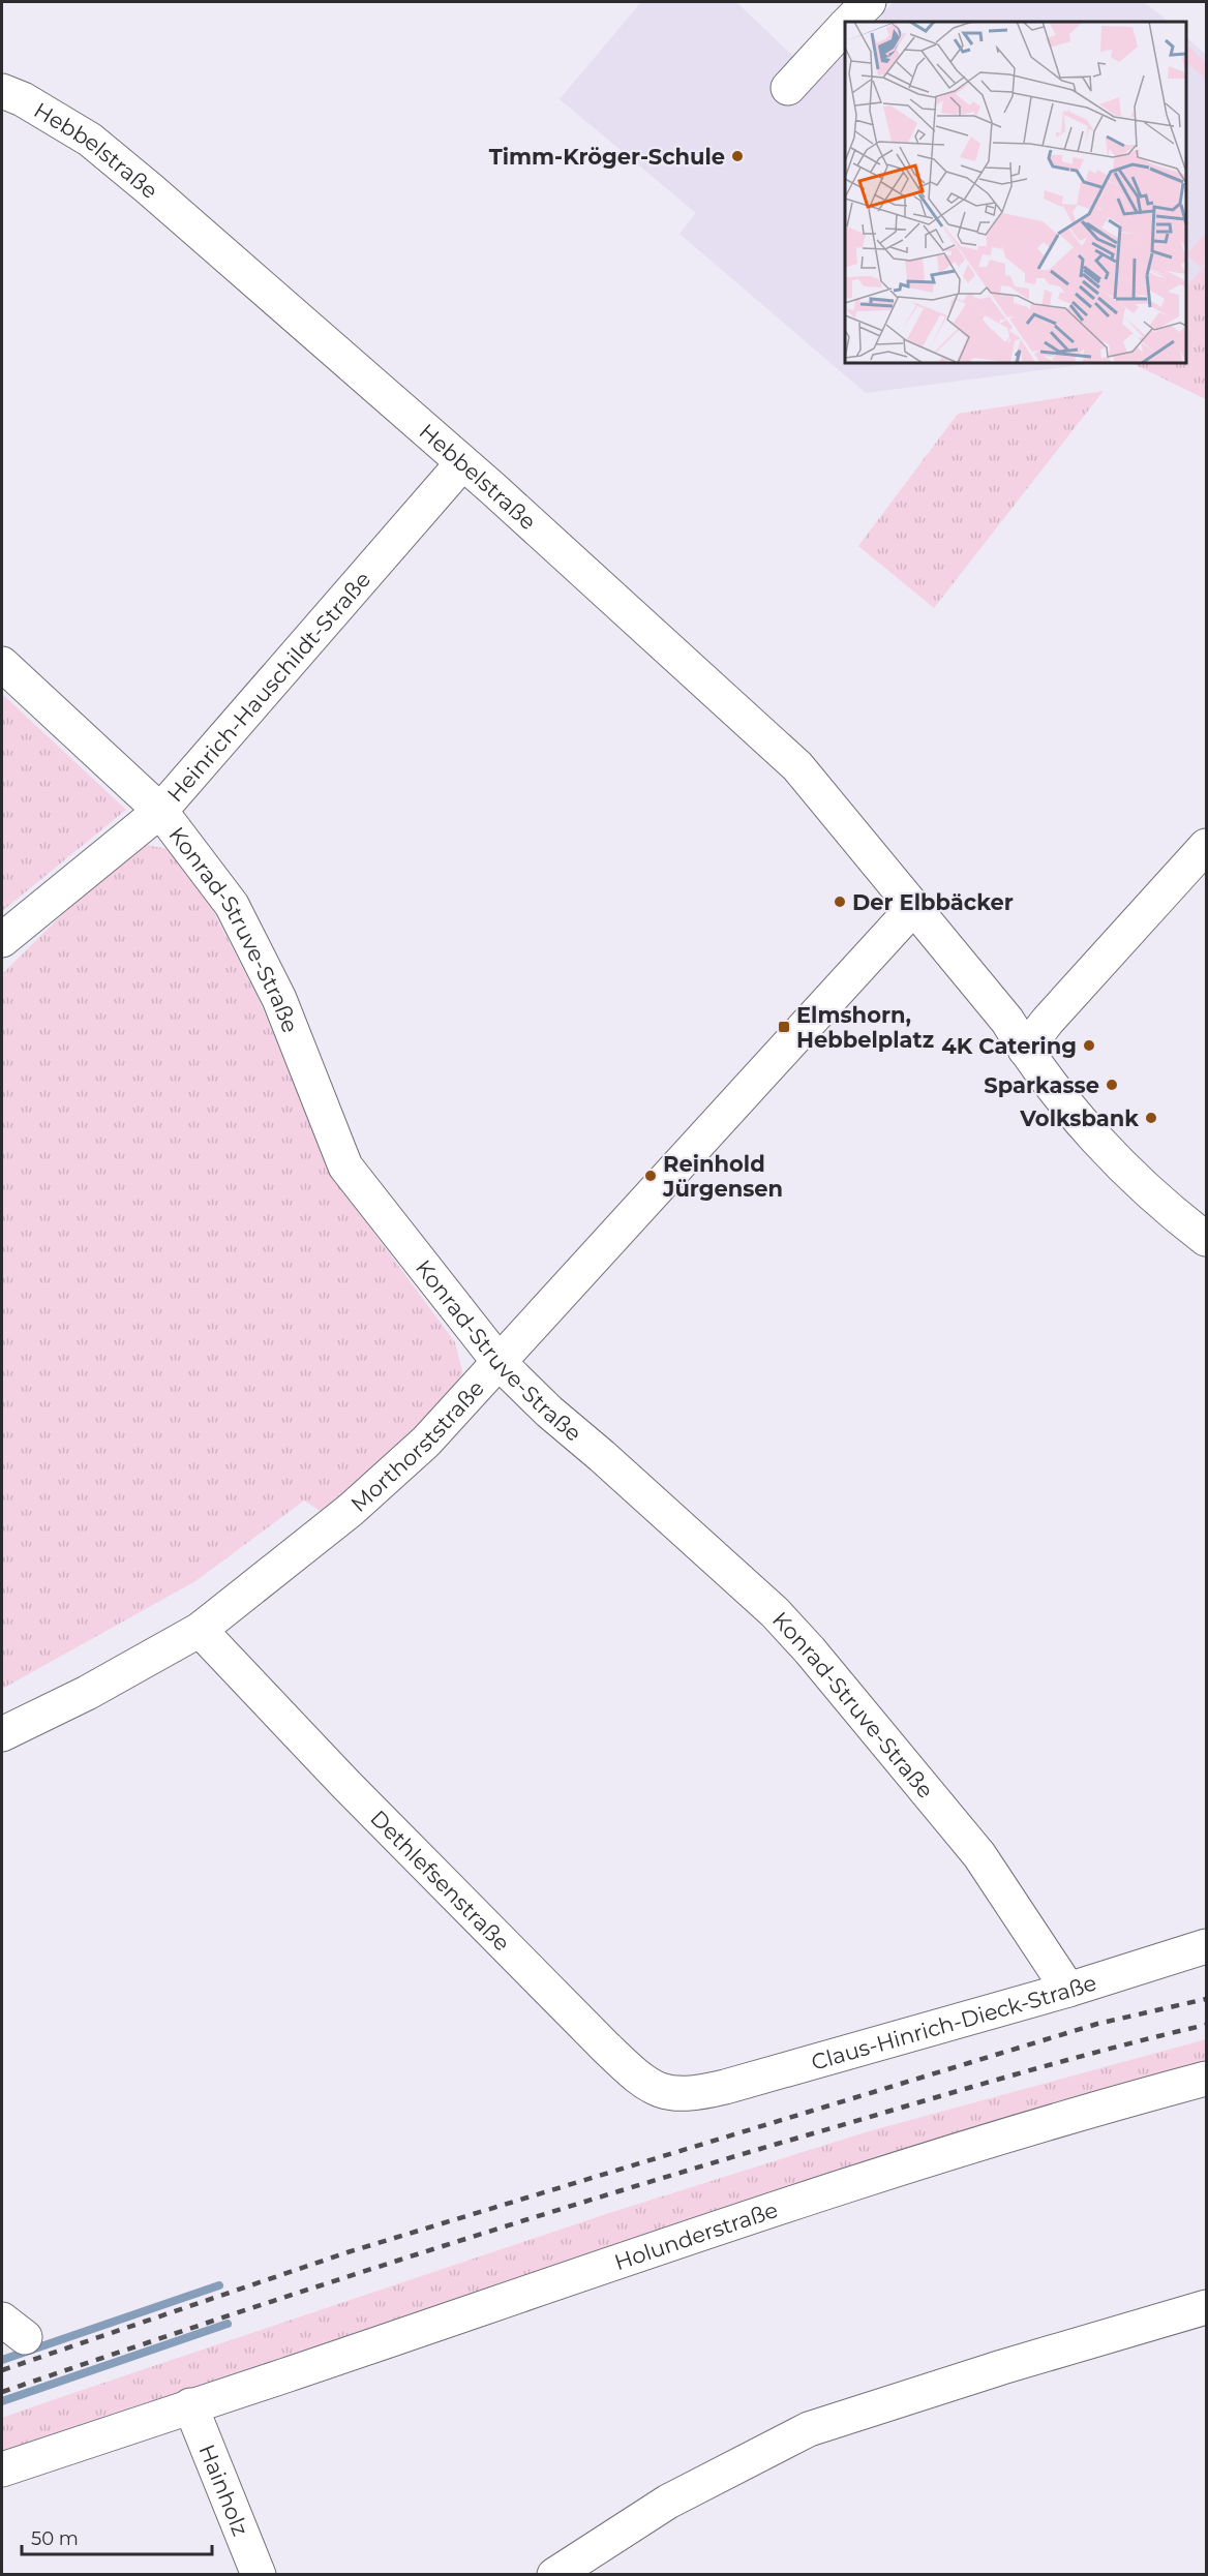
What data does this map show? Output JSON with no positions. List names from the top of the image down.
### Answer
{
  "streets": {
    "street": [
      "Hebbelstraße",
      "Heinrich-Hauschildt-Straße",
      "Konrad-Struve-Straße",
      "Morthorststraße",
      "Dethlefsenstraße",
      "Claus-Hinrich-Dieck-Straße",
      "Holunderstraße",
      "Hainholz"
    ]
  },
  "crossings": [
    ["Hebbelstraße", "Heinrich-Hauschildt-Straße"],
    ["Hebbelstraße", "Morthorststraße"],
    ["Heinrich-Hauschildt-Straße", "Konrad-Struve-Straße"],
    ["Konrad-Struve-Straße", "Morthorststraße"],
    ["Konrad-Struve-Straße", "Claus-Hinrich-Dieck-Straße"],
    ["Morthorststraße", "Dethlefsenstraße"],
    ["Dethlefsenstraße", "Claus-Hinrich-Dieck-Straße"],
    ["Holunderstraße", "Hainholz"]
  ],
  "places": {
    "other": [
      "Timm-Kröger-Schule",
      "Der Elbbäcker",
      "4K Catering",
      "Sparkasse",
      "Volksbank",
      "Reinhold Jürgensen"
    ],
    "transit": ["Elmshorn, Hebbelplatz"]
  },
  "scale_bar": "50 m"
}
